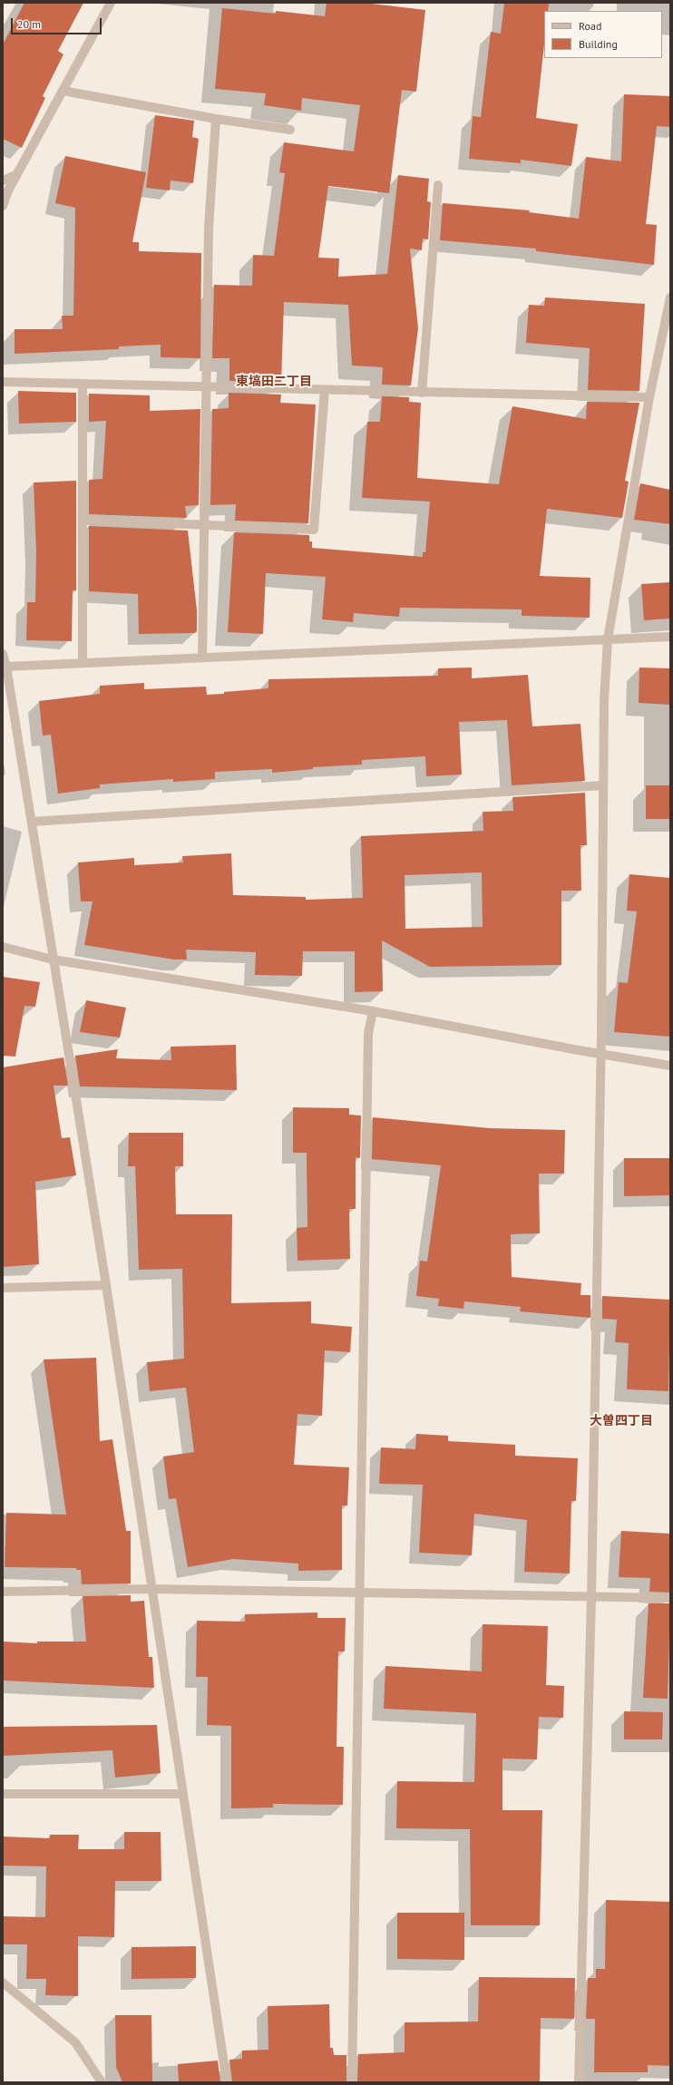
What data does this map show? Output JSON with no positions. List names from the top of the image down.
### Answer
{
  "districts": ["東塙田二丁目", "大曽四丁目"],
  "legend": ["Road", "Building"],
  "scale_bar": "20 m"
}
